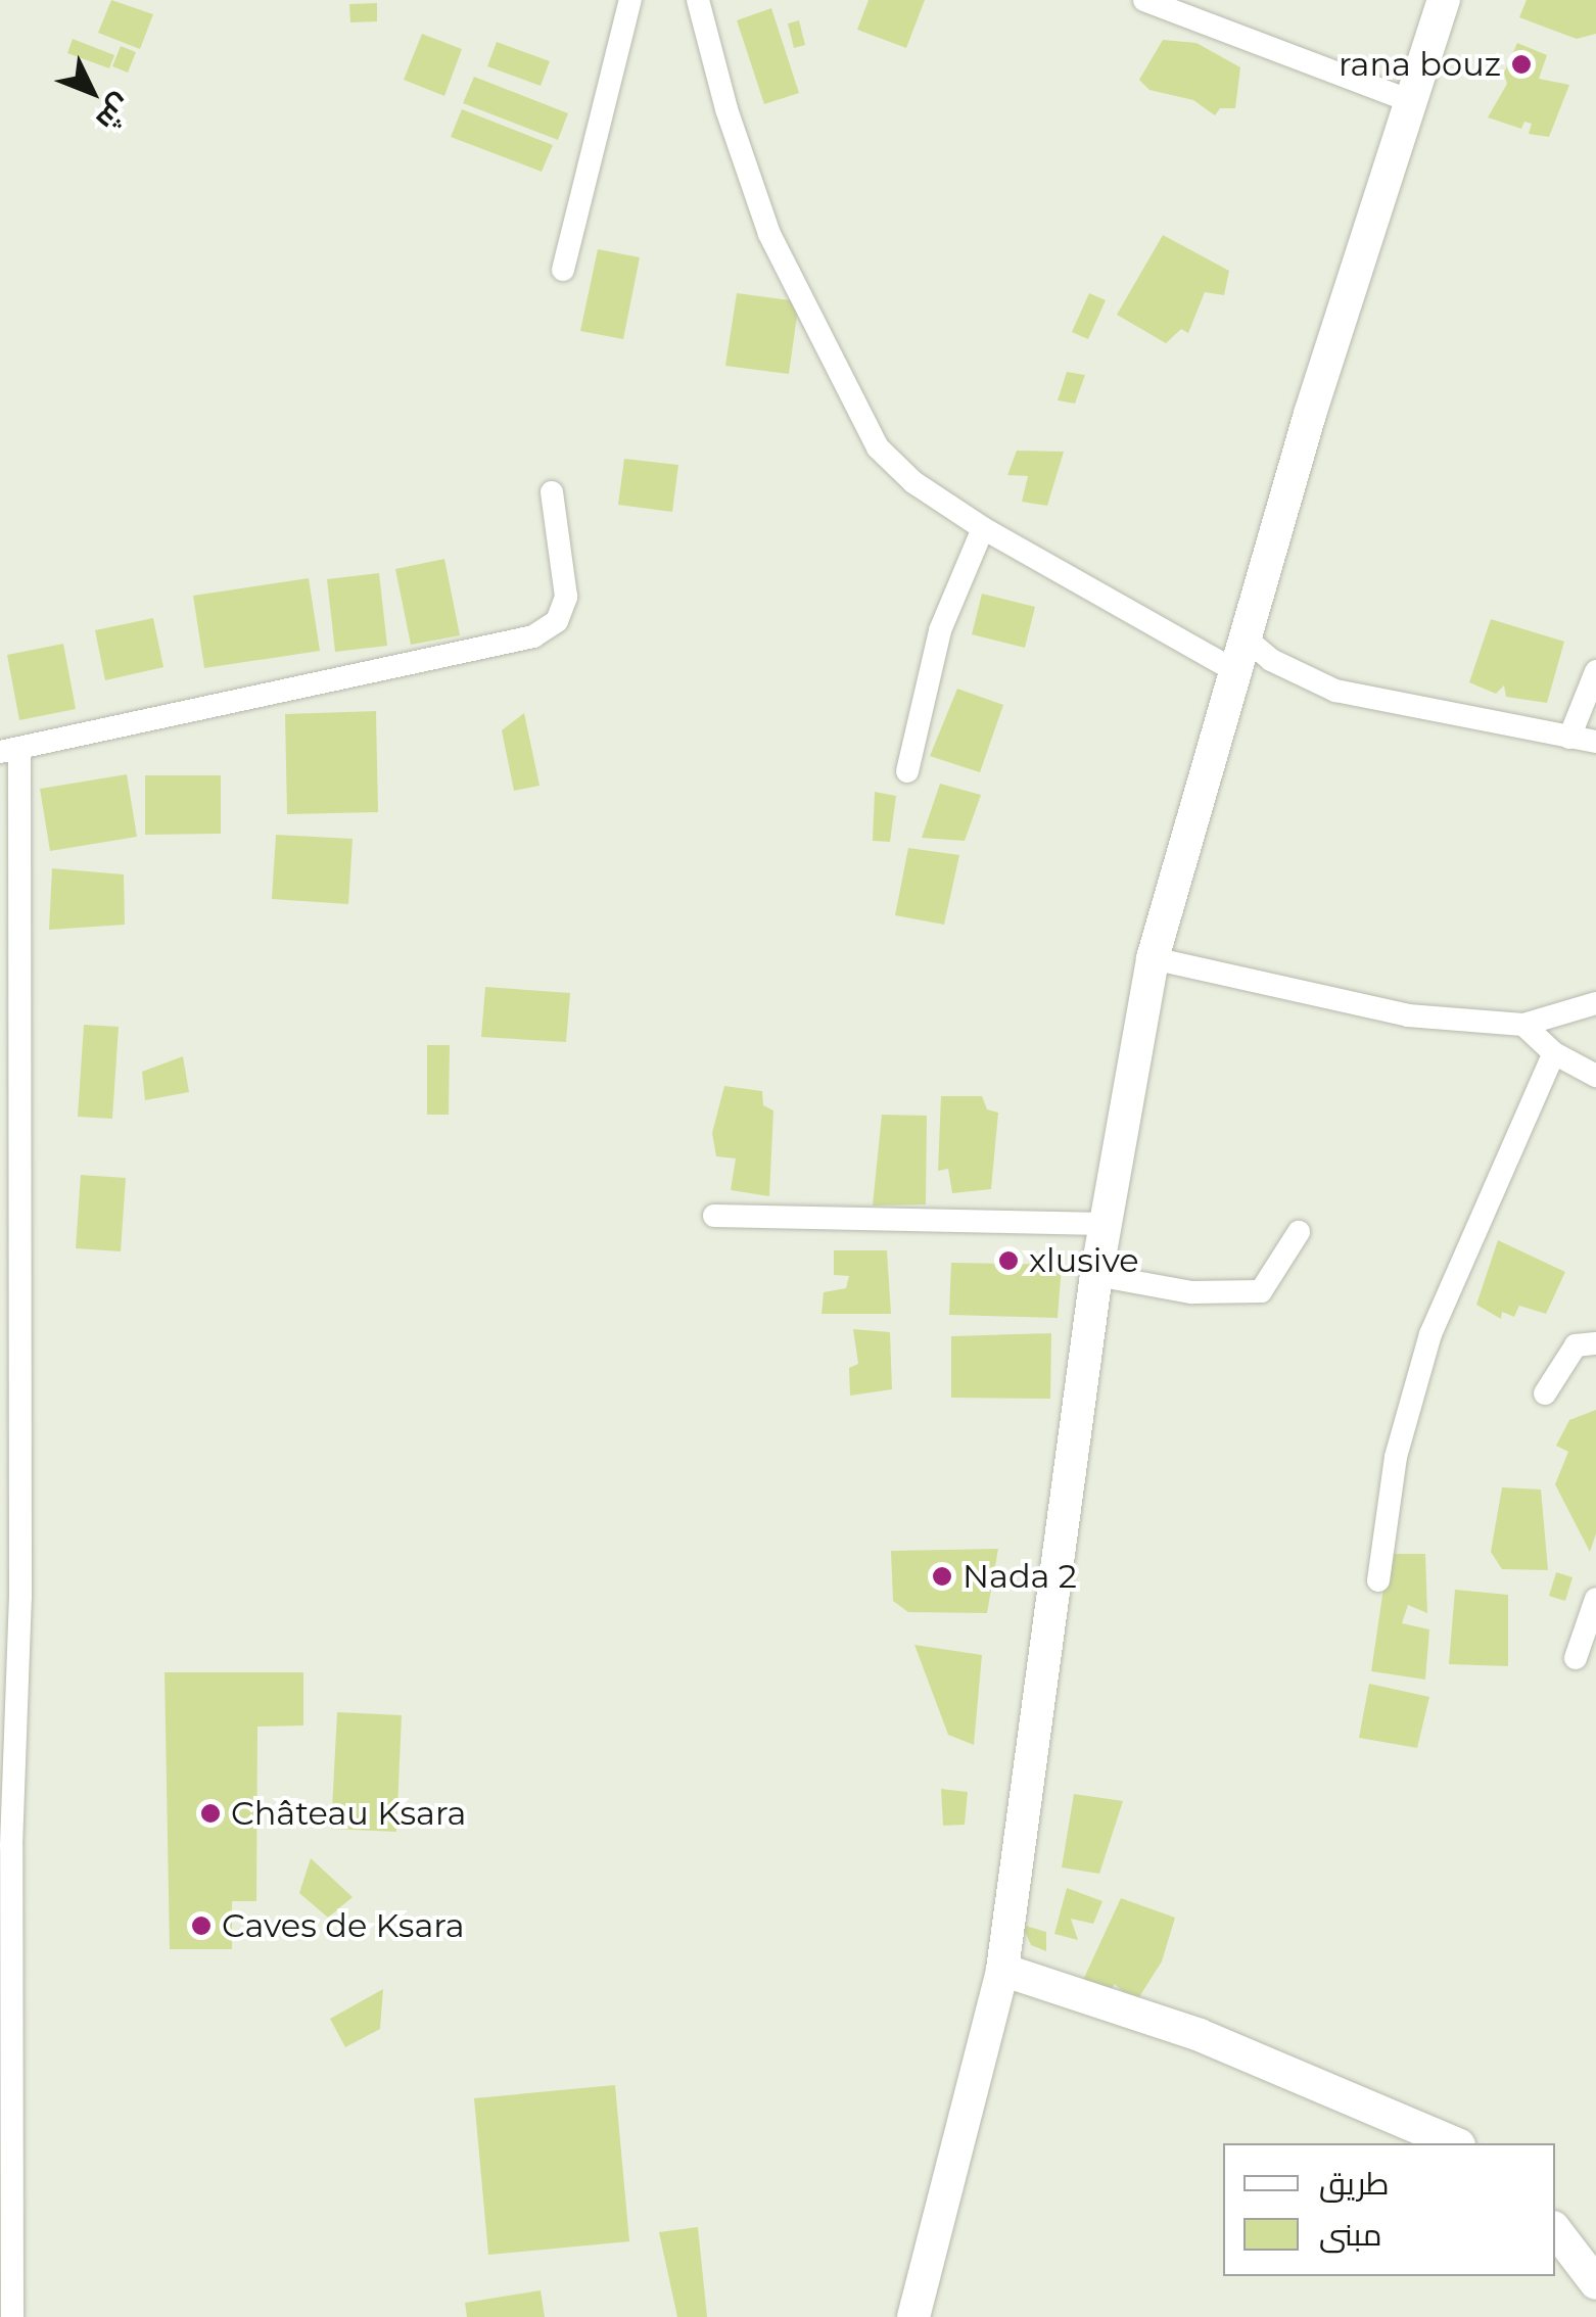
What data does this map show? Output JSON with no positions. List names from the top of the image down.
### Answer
{
  "places": [
    "rana bouz",
    "xlusive",
    "Nada 2",
    "Château Ksara",
    "Caves de Ksara"
  ],
  "legend": ["طريق", "مبنى"],
  "north": "bottom right"
}
